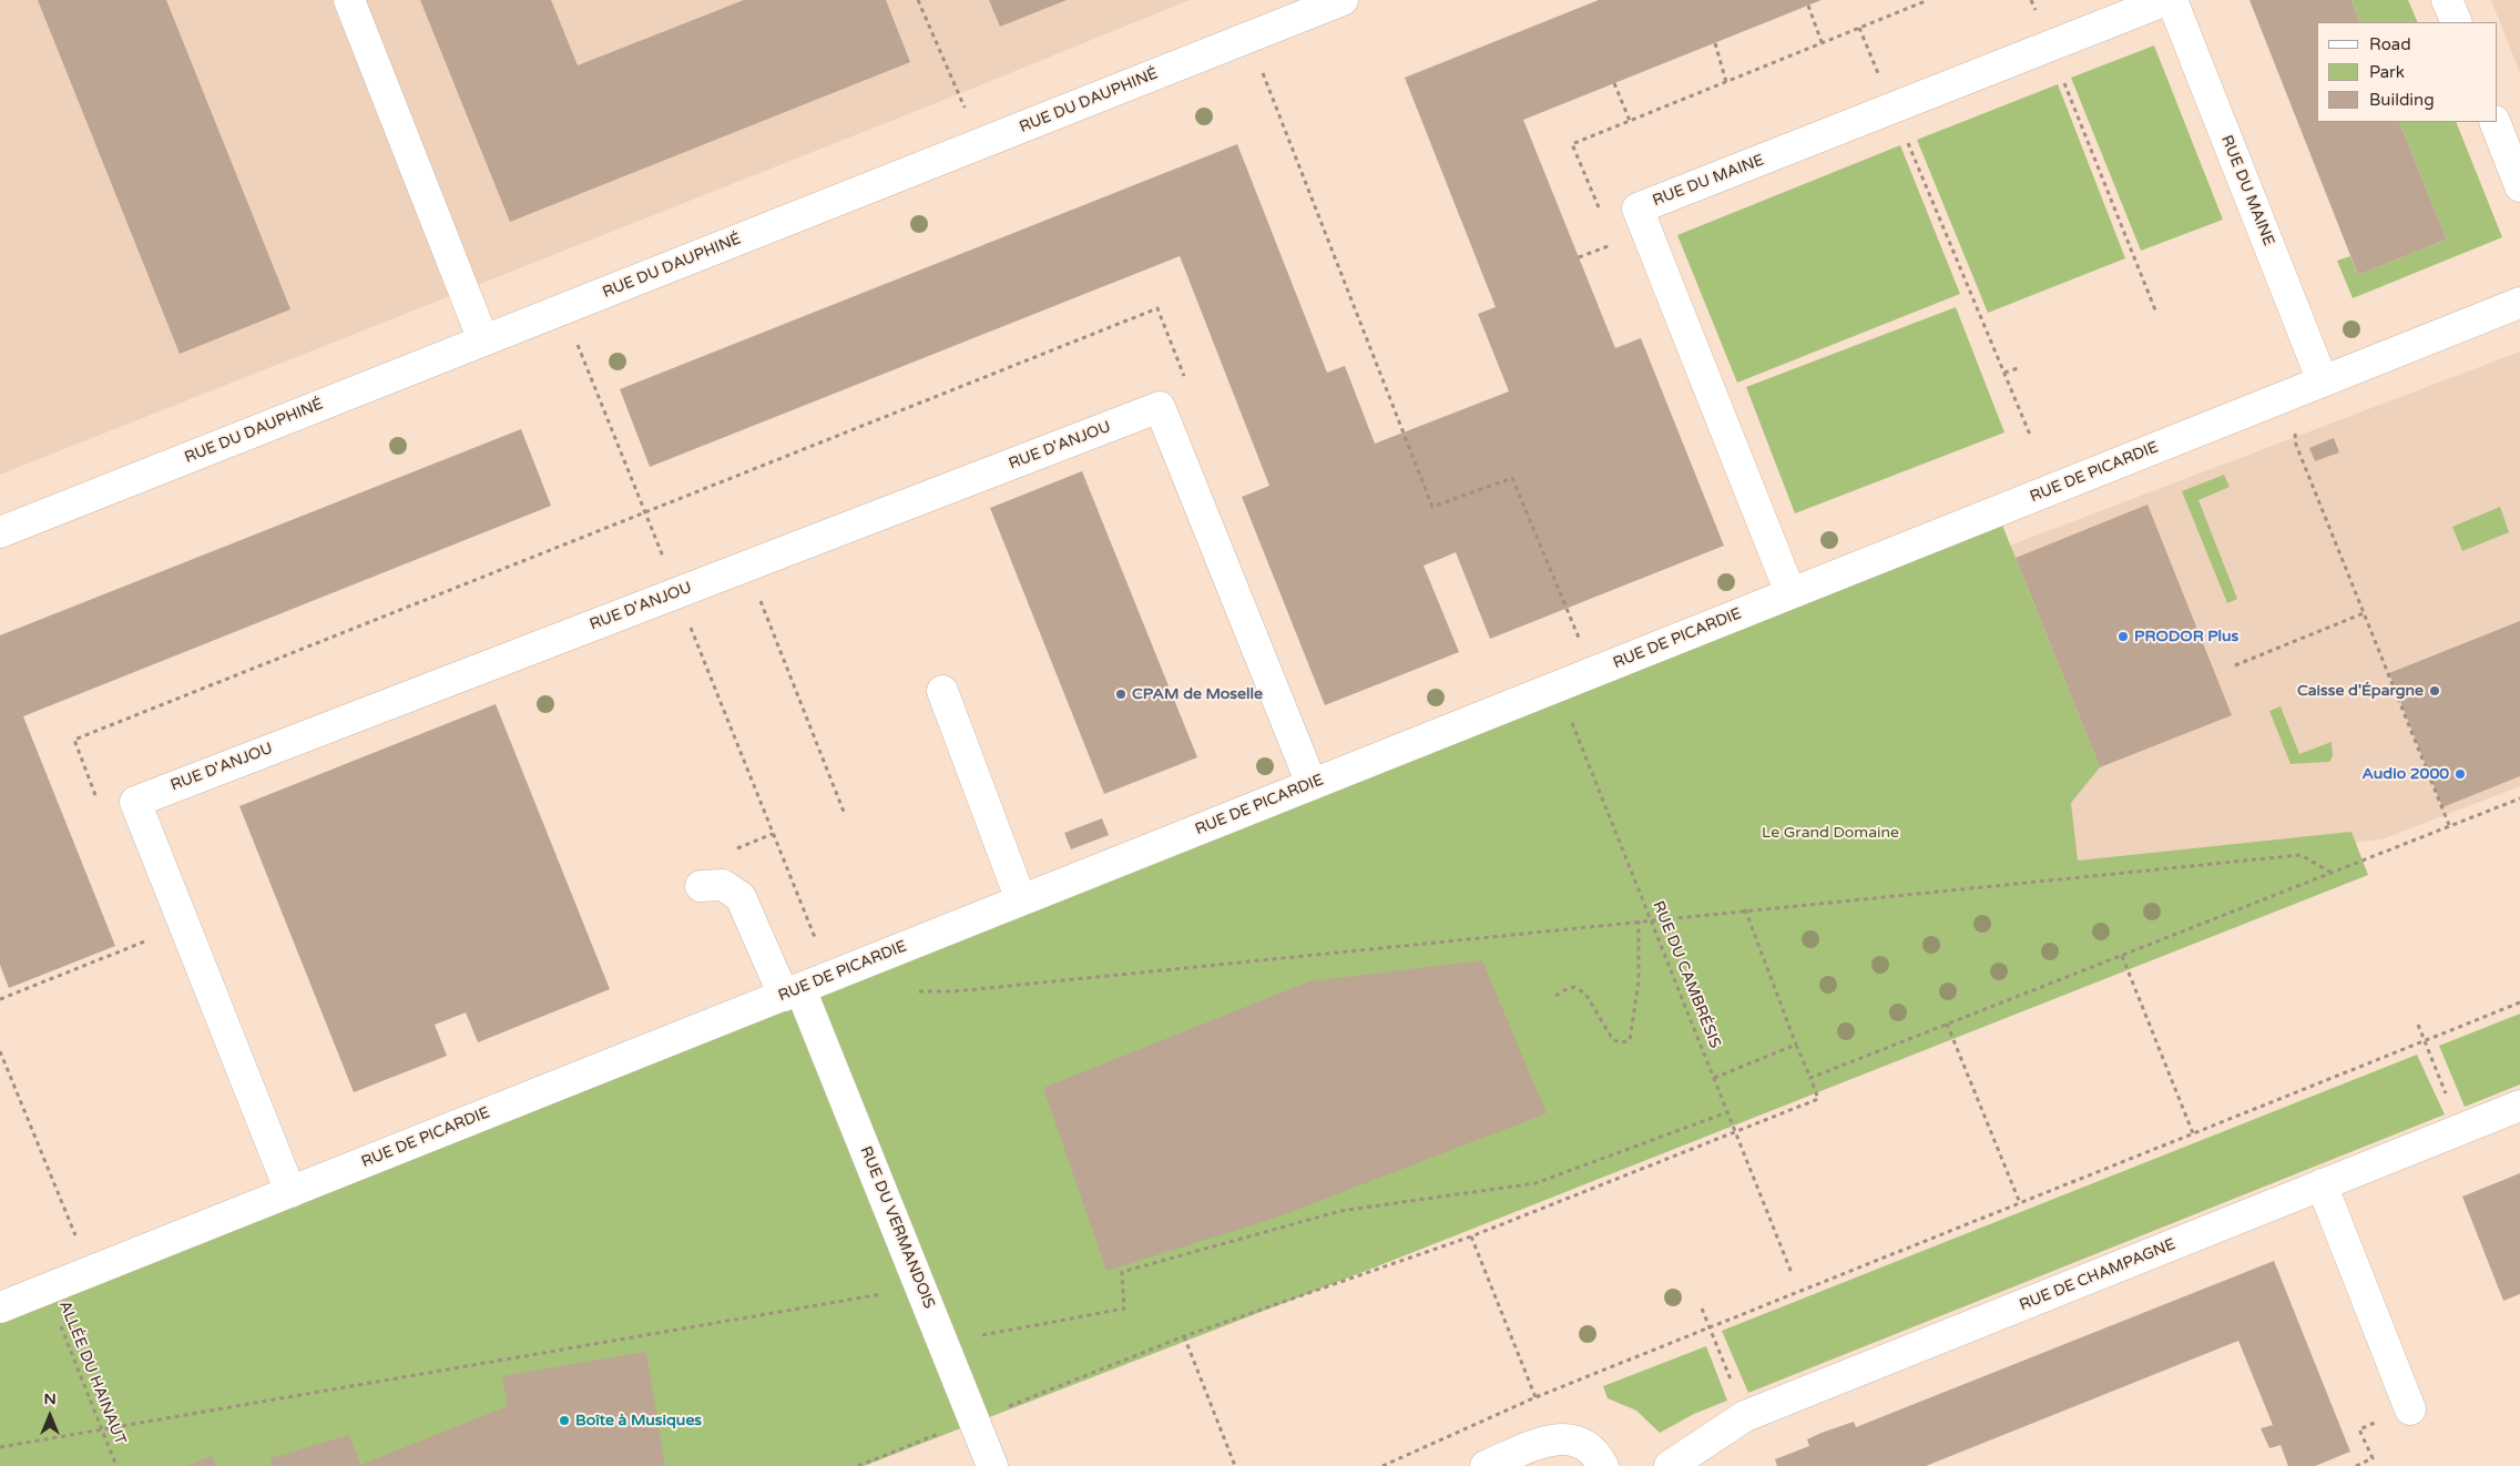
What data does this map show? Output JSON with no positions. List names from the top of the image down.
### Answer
{
  "streets": {
    "street": [
      "RUE DU DAUPHINÉ",
      "RUE DU MAINE",
      "RUE D'ANJOU",
      "RUE DE PICARDIE",
      "RUE DU VERMANDOIS",
      "RUE DE CHAMPAGNE"
    ],
    "path": ["RUE DU CAMBRÉSIS", "ALLÉE DU HAINAUT"]
  },
  "crossings": [
    ["RUE DU MAINE", "RUE DE PICARDIE"],
    ["RUE DE PICARDIE", "RUE DU CAMBRÉSIS"],
    ["RUE DE PICARDIE", "RUE DU VERMANDOIS"],
    ["RUE DE PICARDIE", "ALLÉE DU HAINAUT"]
  ],
  "parks": ["Le Grand Domaine"],
  "places": [
    "PRODOR Plus",
    "Caisse d'Épargne",
    "CPAM de Moselle",
    "Audio 2000",
    "Boîte à Musiques"
  ],
  "legend": ["Road", "Park", "Building"],
  "north": "top"
}
